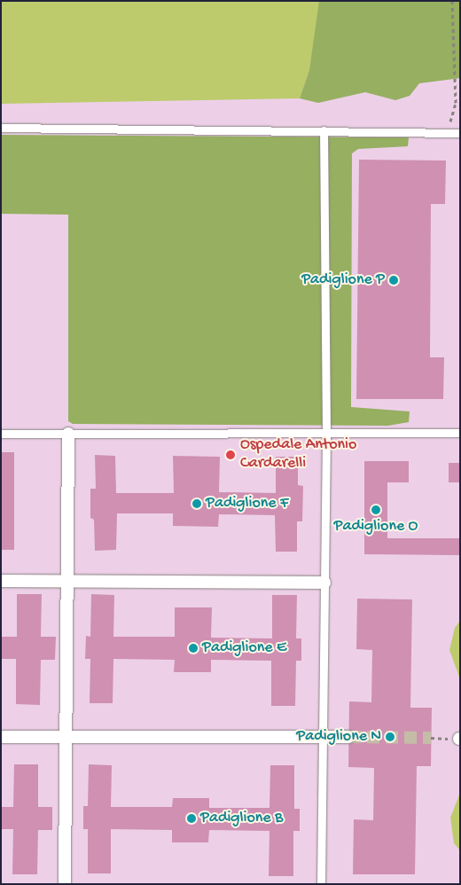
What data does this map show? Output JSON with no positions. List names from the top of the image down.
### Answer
{
  "places": [
    "Padiglione P",
    "Ospedale Antonio Cardarelli",
    "Padiglione F",
    "Padiglione O",
    "Padiglione E",
    "Padiglione N",
    "Padiglione B"
  ]
}
